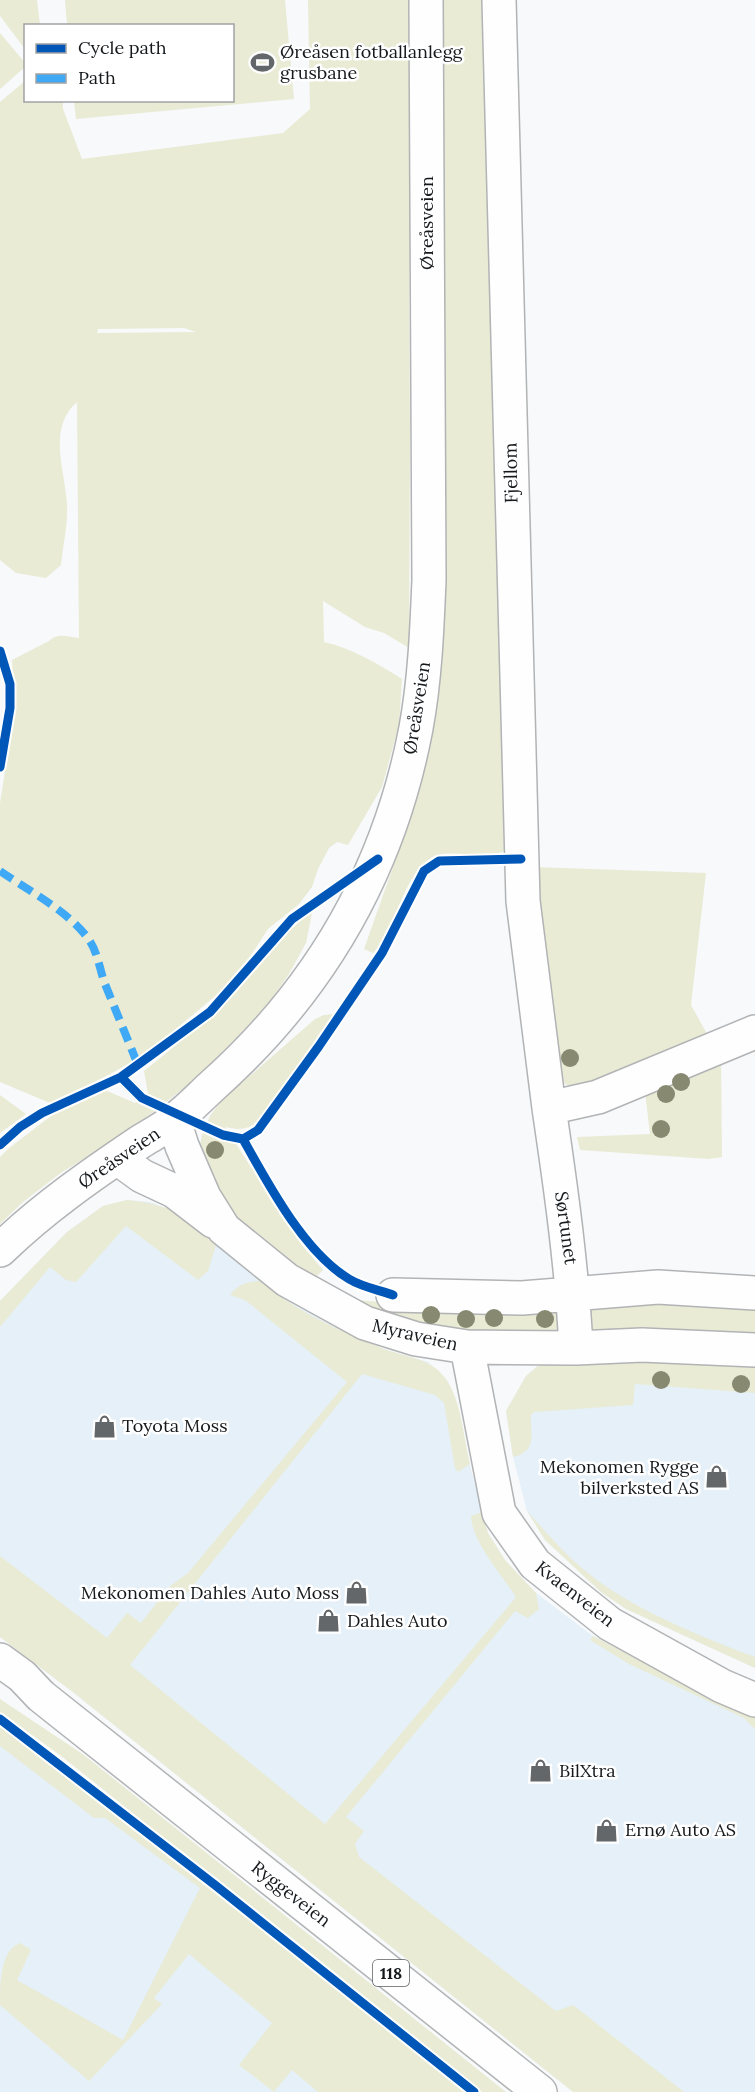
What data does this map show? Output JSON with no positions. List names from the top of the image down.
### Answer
{
  "streets": {
    "street": [
      "Øreåsveien",
      "Fjellom",
      "Sørtunet",
      "Myraveien",
      "Kvaenveien",
      "Ryggeveien",
      "118"
    ]
  },
  "crossings": [
    ["Øreåsveien", "Myraveien"],
    ["Fjellom", "Sørtunet"],
    ["Sørtunet", "Myraveien"],
    ["Myraveien", "Kvaenveien"]
  ],
  "places": {
    "sports": ["Øreåsen fotballanlegg grusbane"],
    "shop": [
      "Toyota Moss",
      "Mekonomen Rygge bilverksted AS",
      "Mekonomen Dahles Auto Moss",
      "Dahles Auto",
      "BilXtra",
      "Ernø Auto AS"
    ]
  },
  "legend": ["Cycle path", "Path"]
}
